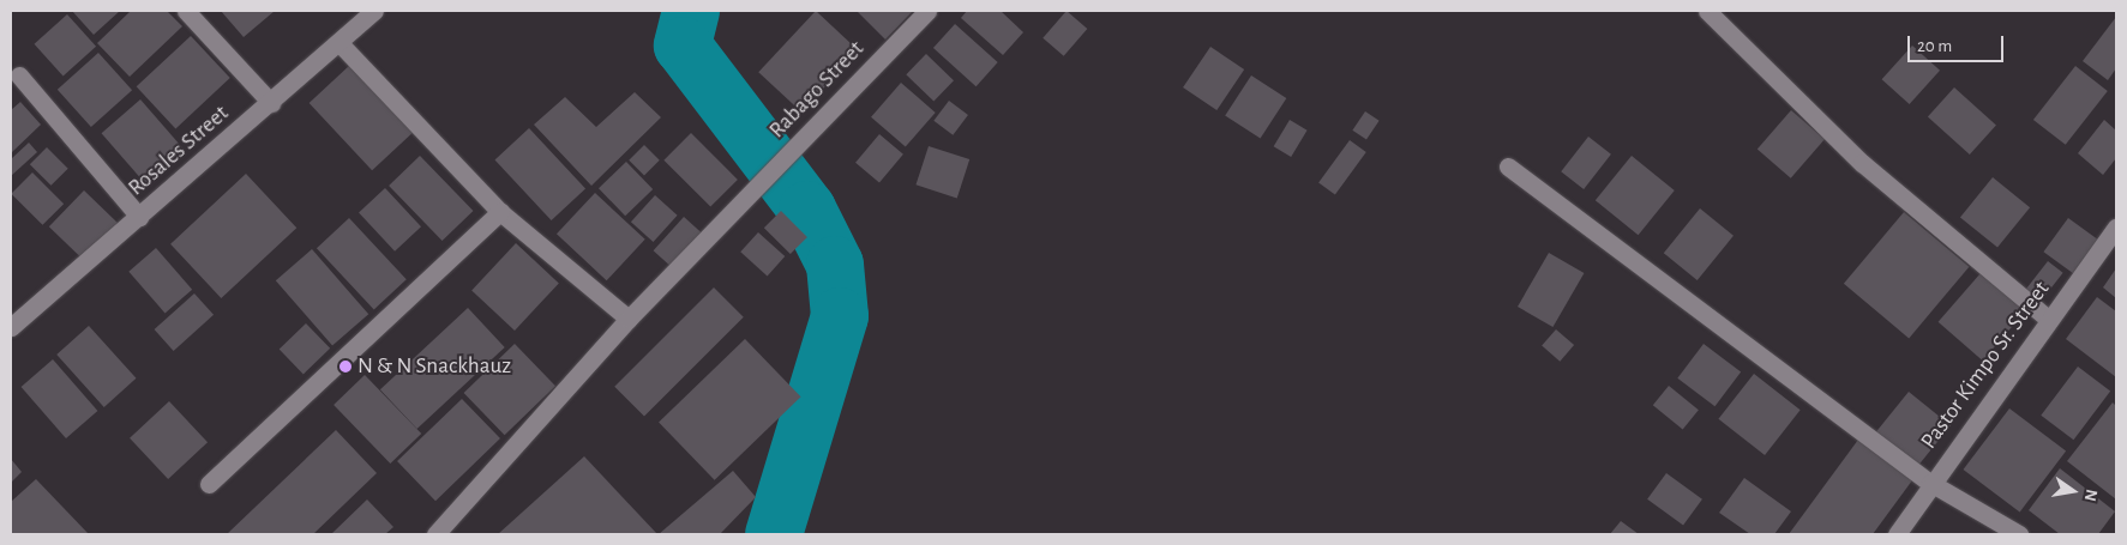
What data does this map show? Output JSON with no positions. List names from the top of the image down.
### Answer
{
  "streets": {
    "street": ["Rabago Street", "Rosales Street", "Pastor Kimpo Sr. Street"]
  },
  "places": ["N & N Snackhauz"],
  "scale_bar": "20 m",
  "north": "right"
}
